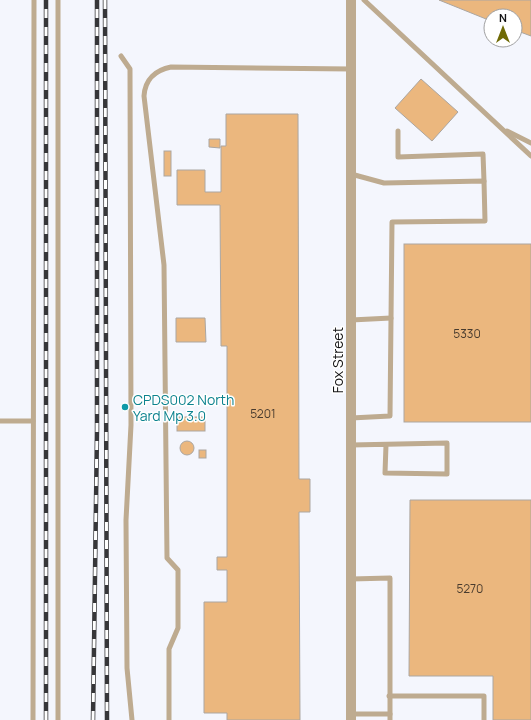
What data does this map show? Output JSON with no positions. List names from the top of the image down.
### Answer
{
  "streets": {
    "street": ["Fox Street"]
  },
  "places": ["CPDS002 North Yard Mp 3.0"],
  "house_numbers": ["5330", "5201", "5270"],
  "north": "top"
}
